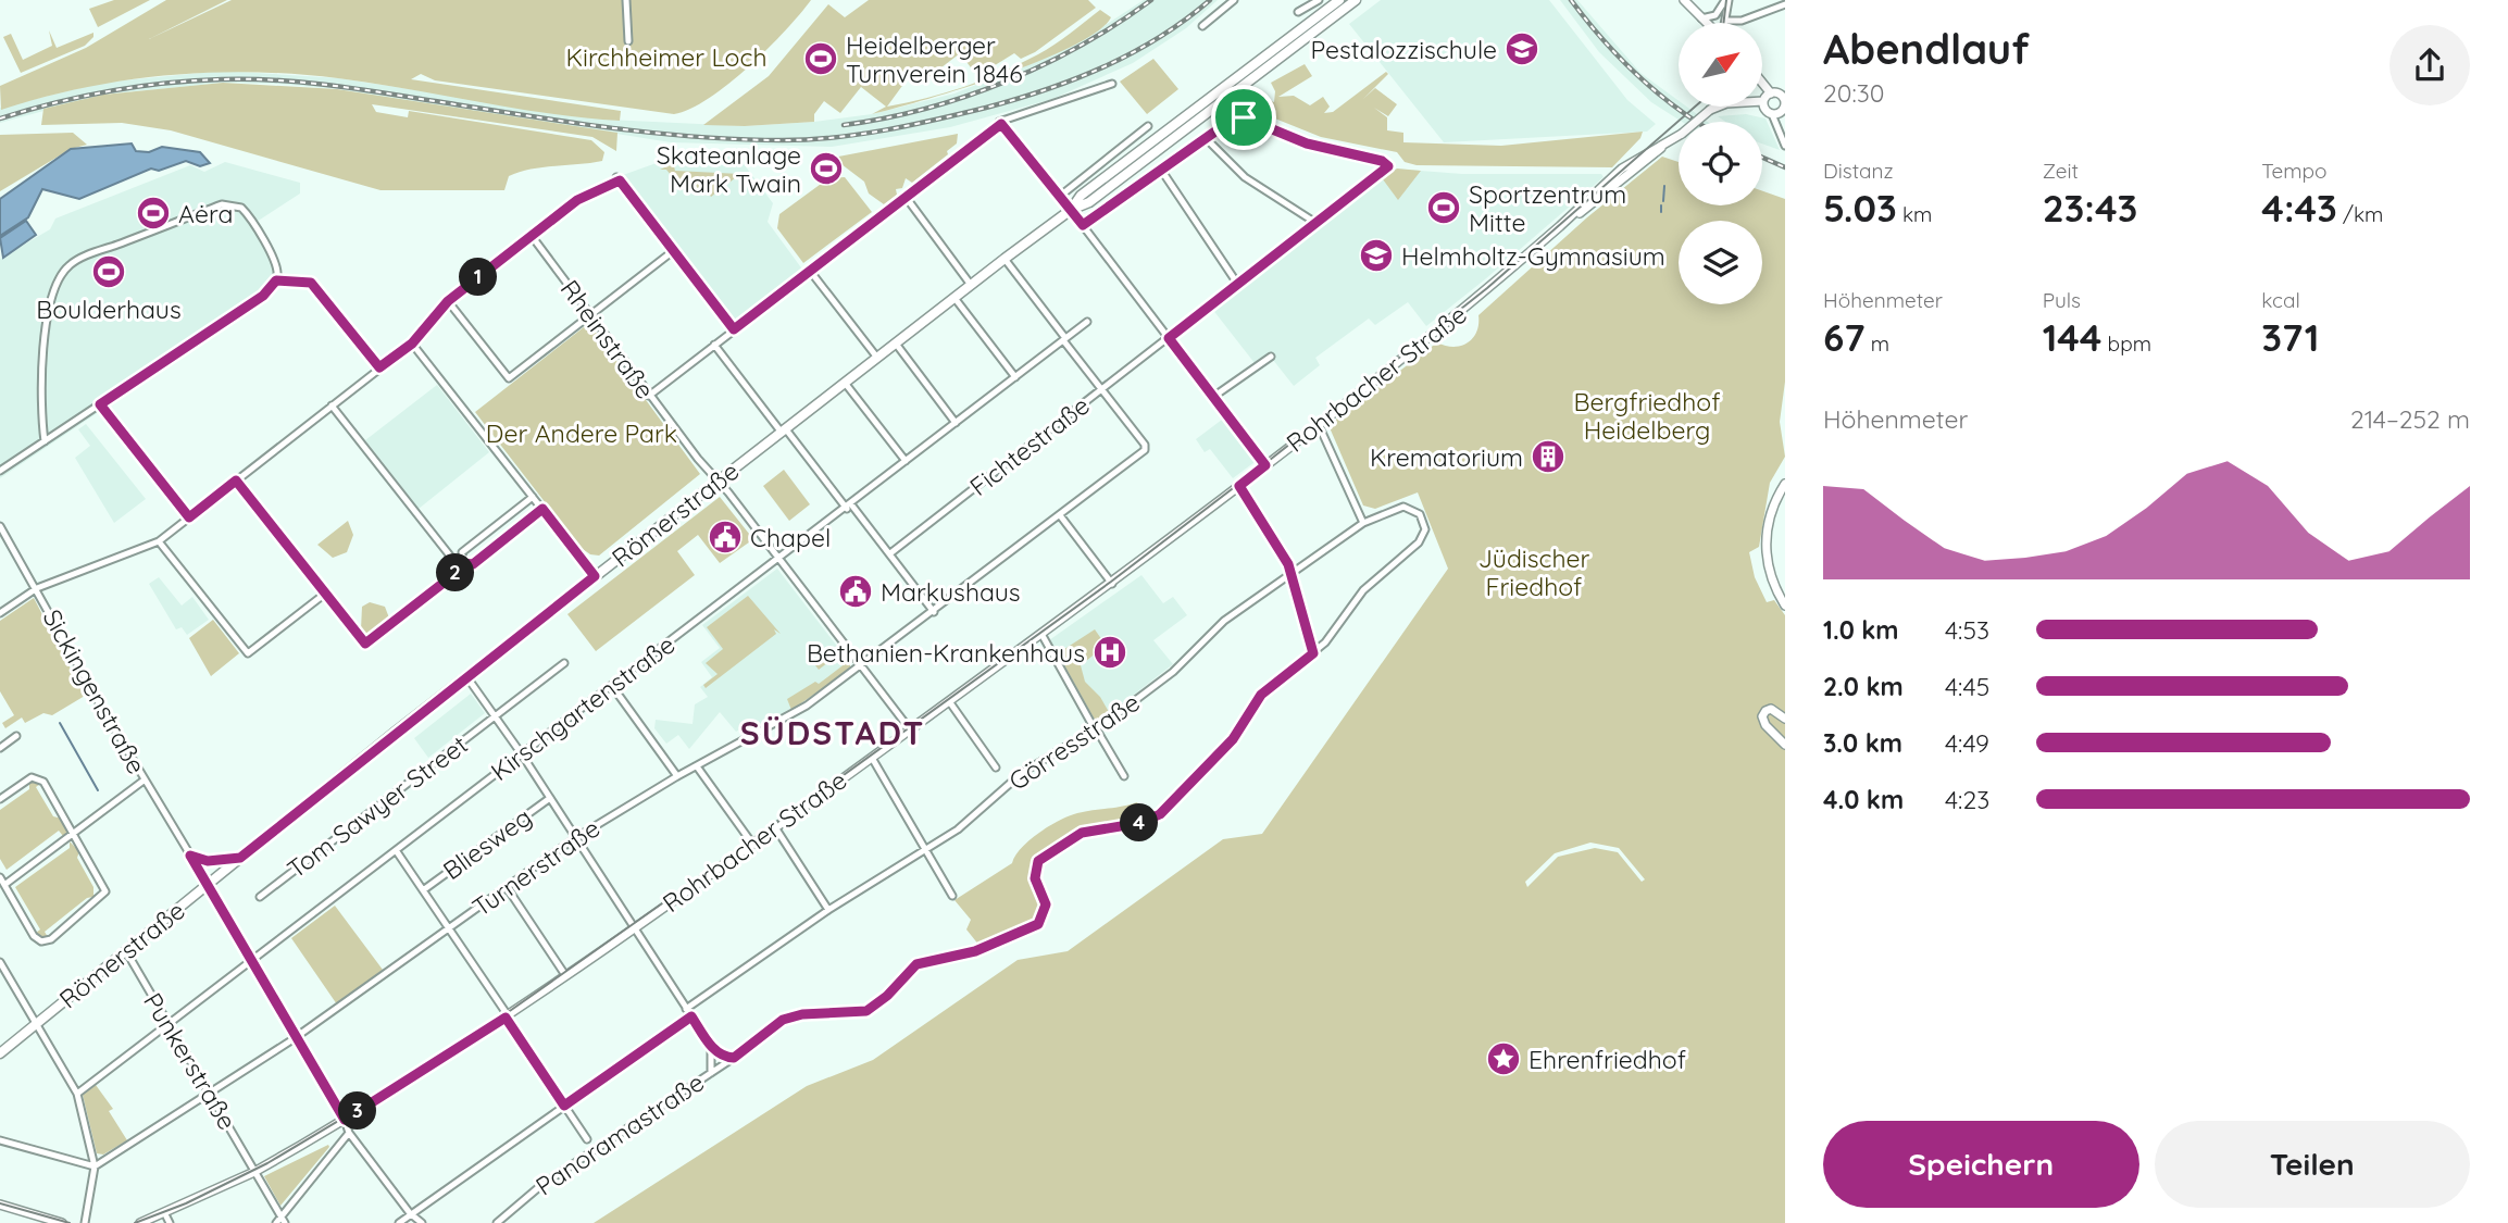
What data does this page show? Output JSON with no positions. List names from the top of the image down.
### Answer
{
  "streets": {
    "main road": ["Rohrbacher Straße", "Römerstraße", "Sickingenstraße"],
    "street": [
      "Rheinstraße",
      "Fichtestraße",
      "Kirschgartenstraße",
      "Görresstraße",
      "Tom Sawyer Street",
      "Bliesweg",
      "Turnerstraße",
      "Punkerstraße",
      "Panoramastraße"
    ]
  },
  "crossings": [
    ["Rheinstraße", "Rohrbacher Straße"],
    ["Rheinstraße", "Römerstraße"],
    ["Rheinstraße", "Kirschgartenstraße"],
    ["Rheinstraße", "Turnerstraße"],
    ["Rohrbacher Straße", "Sickingenstraße"],
    ["Rohrbacher Straße", "Punkerstraße"],
    ["Fichtestraße", "Turnerstraße"],
    ["Römerstraße", "Sickingenstraße"],
    ["Römerstraße", "Punkerstraße"],
    ["Sickingenstraße", "Kirschgartenstraße"],
    ["Sickingenstraße", "Turnerstraße"],
    ["Kirschgartenstraße", "Punkerstraße"],
    ["Görresstraße", "Panoramastraße"],
    ["Turnerstraße", "Punkerstraße"]
  ],
  "districts": ["SÜDSTADT"],
  "parks": [
    "Kirchheimer Loch",
    "Bergfriedhof Heidelberg",
    "Der Andere Park",
    "Jüdischer Friedhof"
  ],
  "places": {
    "school or university": ["Pestalozzischule", "Helmholtz-Gymnasium"],
    "sports": [
      "Heidelberger Turnverein 1846",
      "Skateanlage Mark Twain",
      "Sportzentrum Mitte",
      "Aėra",
      "Boulderhaus"
    ],
    "building": ["Krematorium"],
    "public building": ["Chapel", "Markushaus"],
    "hospital": ["Bethanien-Krankenhaus"],
    "place": ["Ehrenfriedhof"]
  },
  "north": "top right",
  "page": {
    "heading": ["Abendlauf", "20:30"],
    "stats": [
      ["Distanz", "5.03 km"],
      ["Zeit", "23:43"],
      ["Tempo", "4:43 /km"],
      ["Höhenmeter", "67 m"],
      ["Puls", "144 bpm"],
      ["kcal", "371"]
    ],
    "pins": [
      "1",
      "2",
      "4",
      "3"
    ],
    "chart": ["Höhenmeter", "214–252 m"],
    "list": [
      {
        "name": "1.0 km",
        "note": "4:53"
      },
      {
        "name": "2.0 km",
        "note": "4:45"
      },
      {
        "name": "3.0 km",
        "note": "4:49"
      },
      {
        "name": "4.0 km",
        "note": "4:23"
      }
    ],
    "buttons": ["Speichern", "Teilen"]
  }
}
